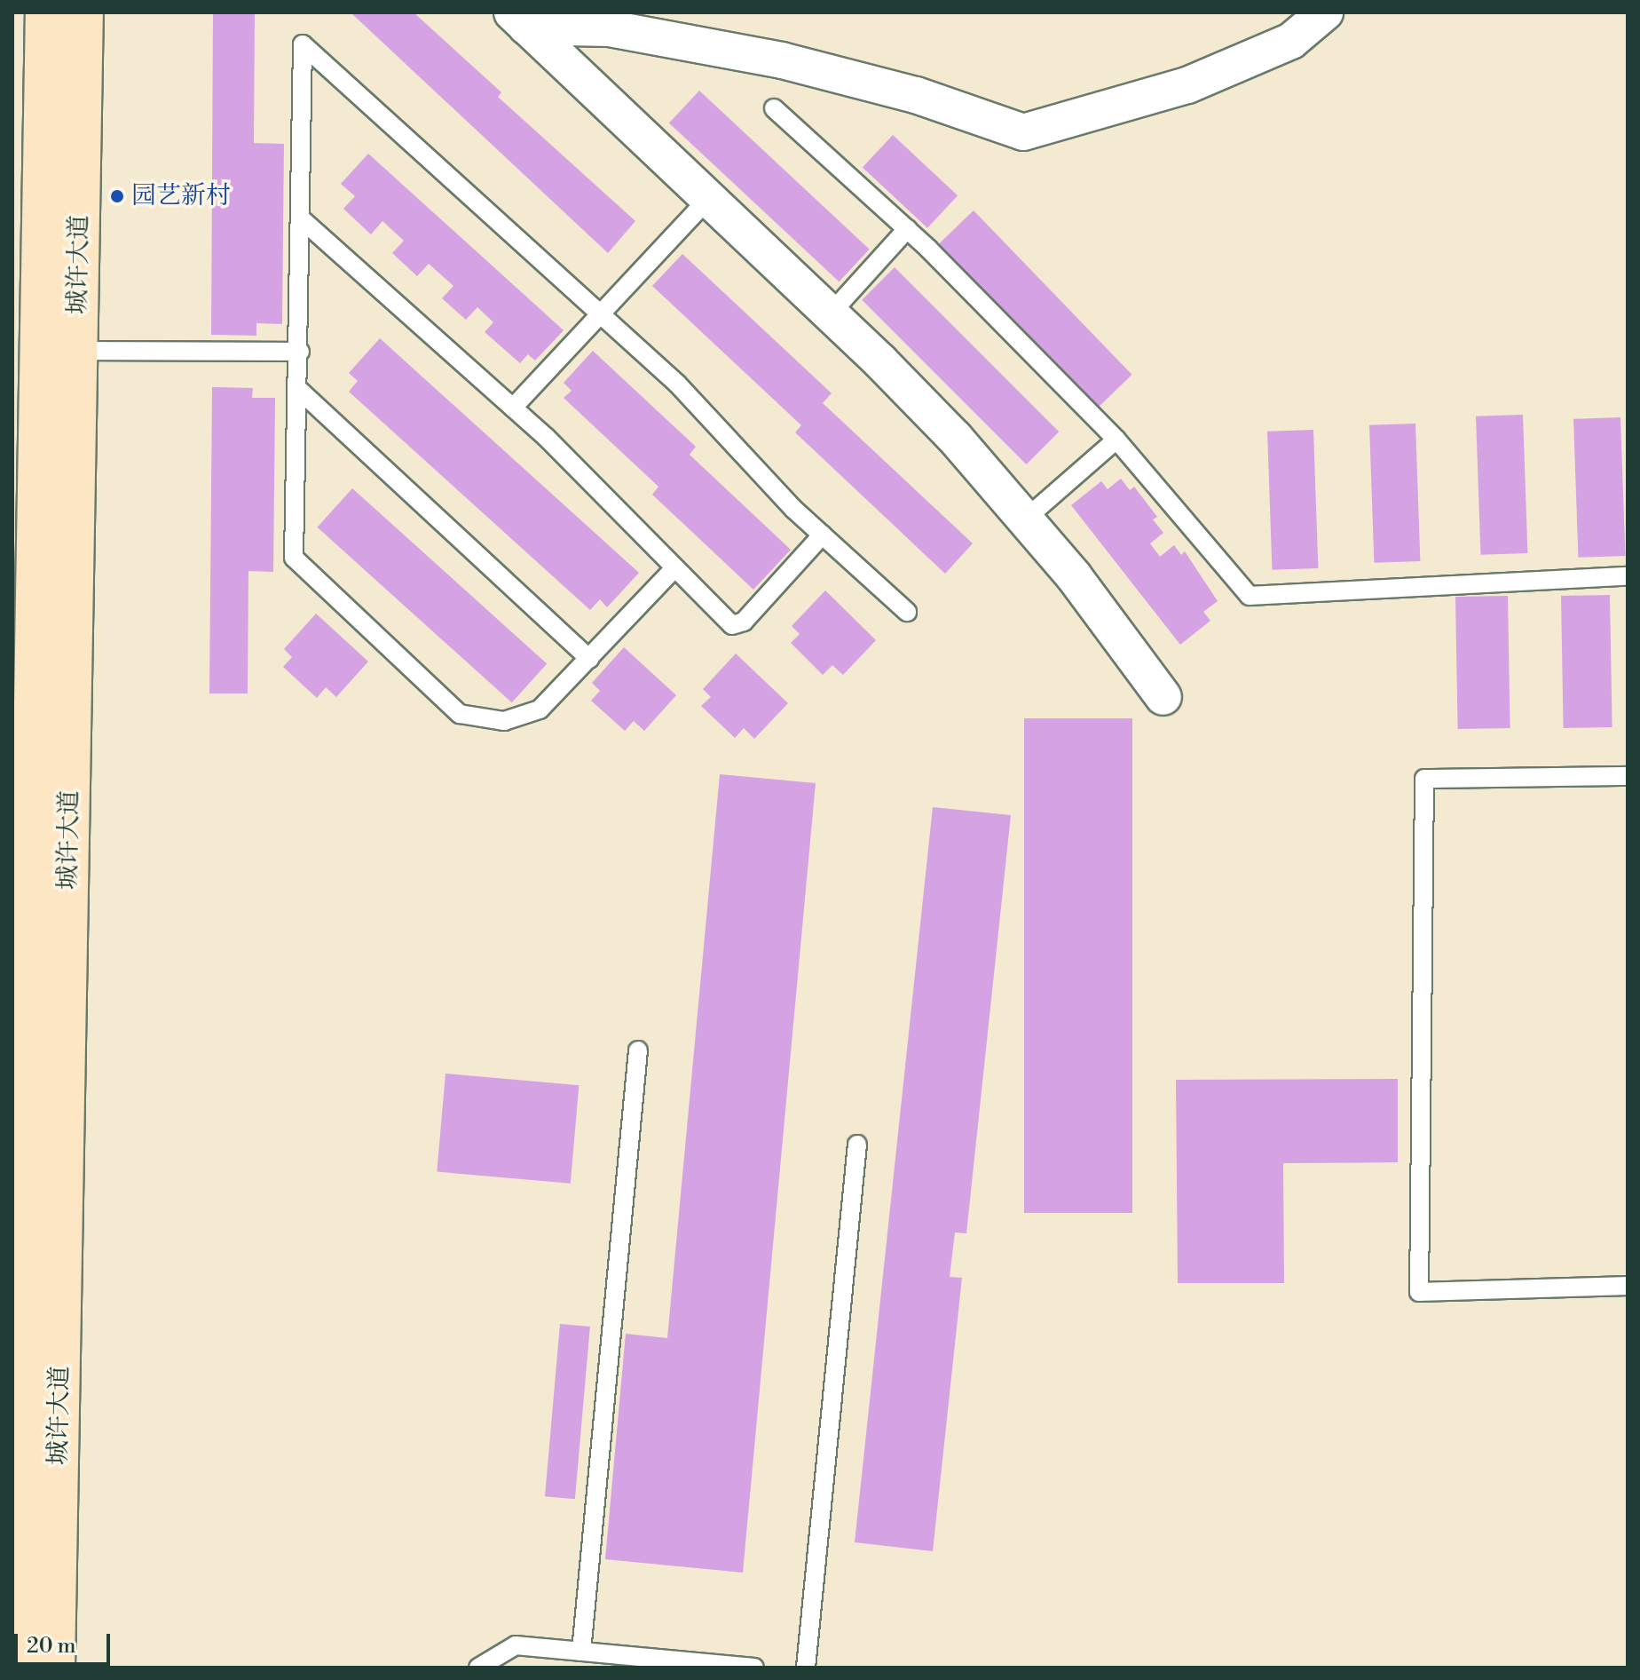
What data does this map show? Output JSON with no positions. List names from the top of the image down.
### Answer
{
  "streets": {
    "main road": ["城许大道"]
  },
  "places": ["园艺新村"],
  "scale_bar": "20 m"
}
